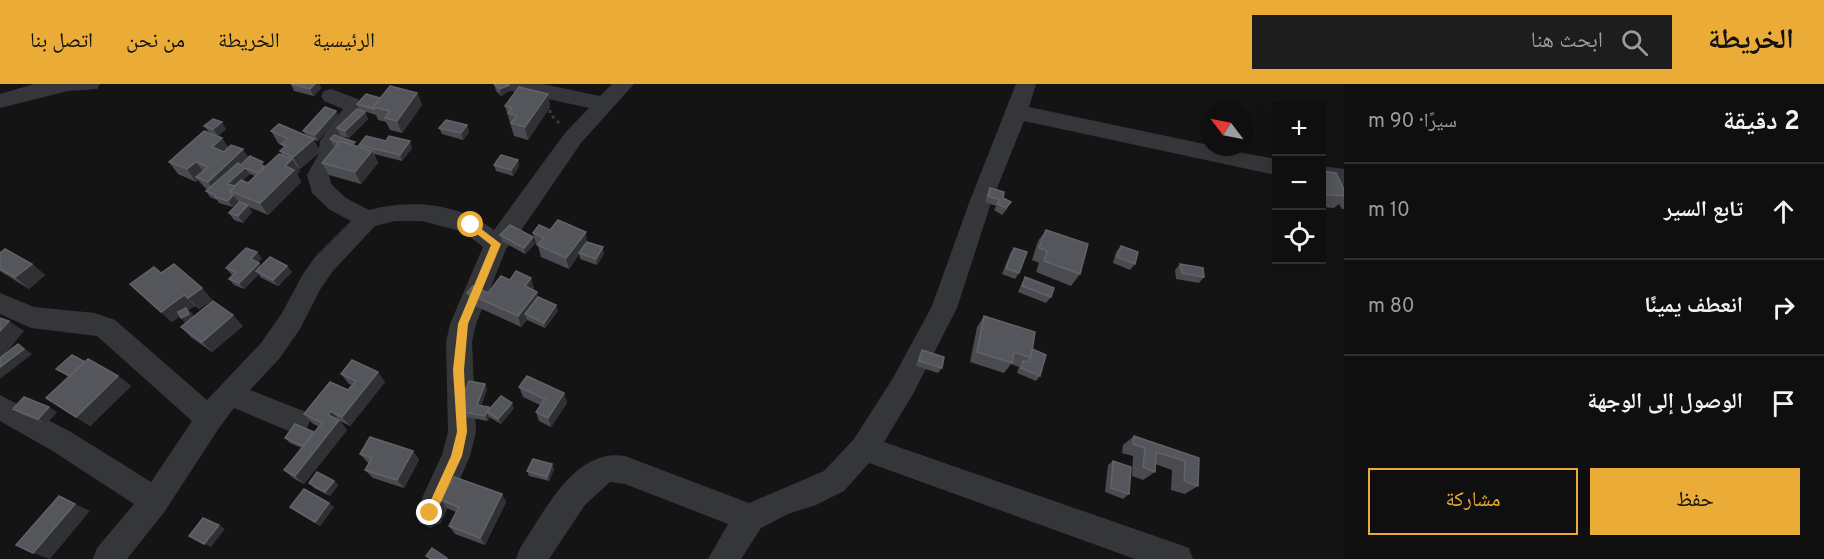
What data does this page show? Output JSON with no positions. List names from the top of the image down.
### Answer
{
  "north": "top left",
  "page": {
    "header": "الخريطة",
    "search": "ابحث هنا",
    "nav": [
      "الرئيسية",
      "الخريطة",
      "من نحن",
      "اتصل بنا"
    ],
    "heading": ["2 دقيقة", "سيرًا · 90 m"],
    "map_buttons": ["+", "−"],
    "list": [
      ["تابع السير", "10 m"],
      ["انعطف يمينًا", "80 m"],
      "الوصول إلى الوجهة"
    ],
    "buttons": ["حفظ", "مشاركة"]
  }
}
